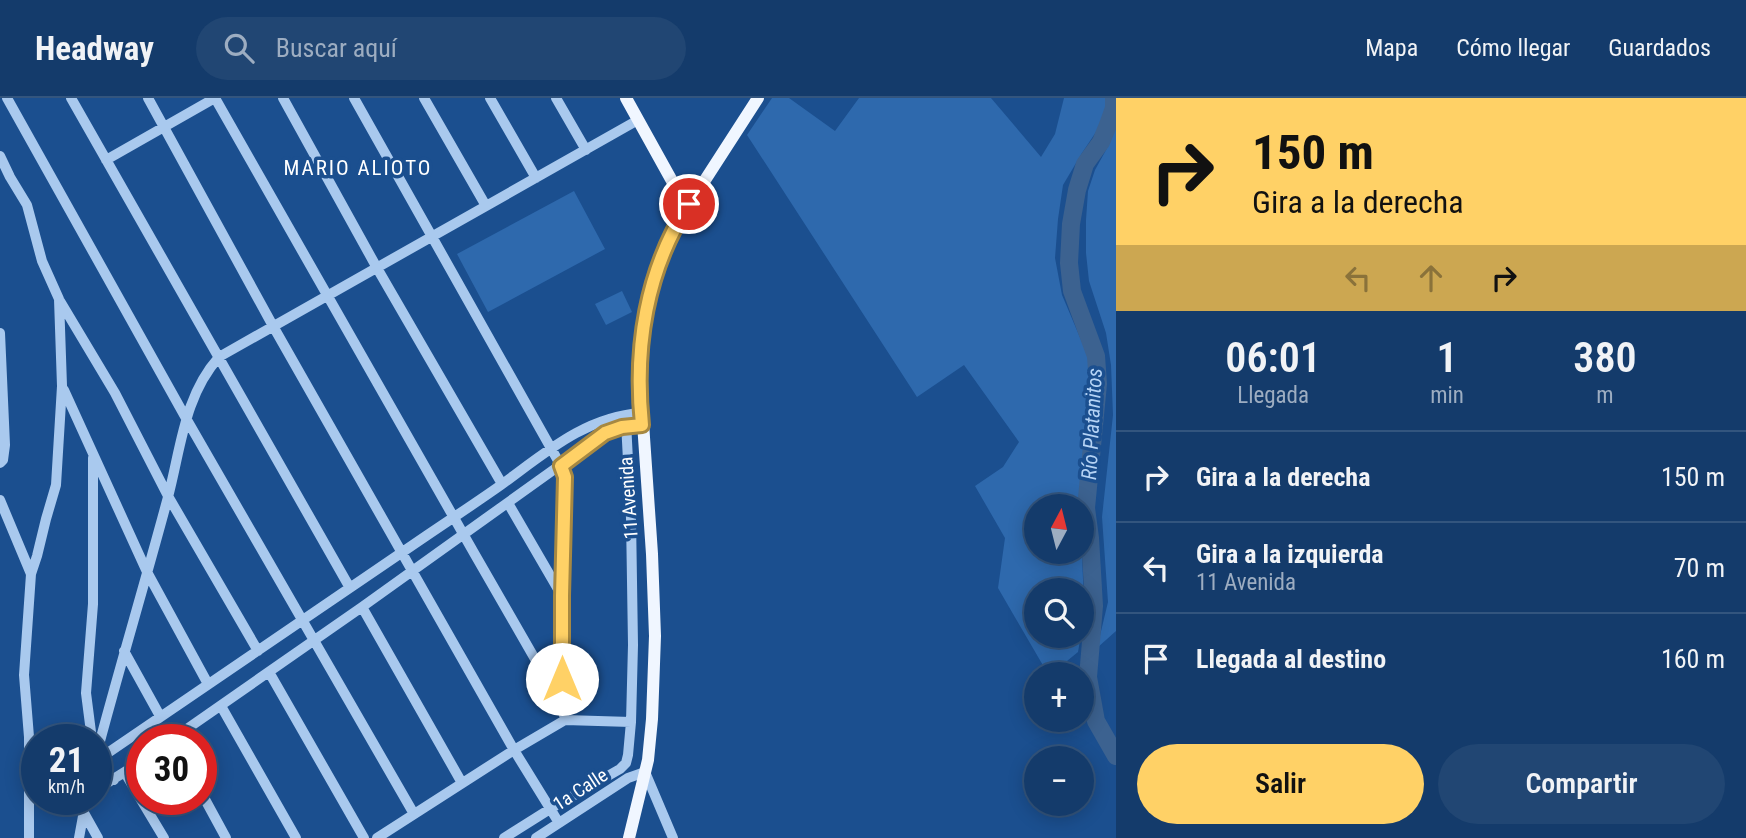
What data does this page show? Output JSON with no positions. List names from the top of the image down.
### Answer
{
  "streets": {
    "main road": ["11 Avenida"],
    "street": ["1a Calle"]
  },
  "crossings": [
    ["11 Avenida", "1a Calle"]
  ],
  "districts": ["MARIO ALIOTO"],
  "water": ["Río Platanitos"],
  "north": "top",
  "page": {
    "header": "Headway",
    "search": "Buscar aquí",
    "nav": ["Mapa", "Cómo llegar", "Guardados"],
    "turn": ["150 m", "Gira a la derecha"],
    "eta": [
      "06:01",
      "Llegada",
      "1",
      "min",
      "380",
      "m"
    ],
    "list": [
      {
        "name": "Gira a la derecha",
        "value": "150 m"
      },
      {
        "name": "Gira a la izquierda",
        "note": "11 Avenida",
        "value": "70 m"
      },
      {
        "name": "Llegada al destino",
        "value": "160 m"
      }
    ],
    "map_buttons": ["+", "−"],
    "speed": "21 km/h",
    "limit": "30",
    "buttons": ["Salir", "Compartir"]
  }
}
